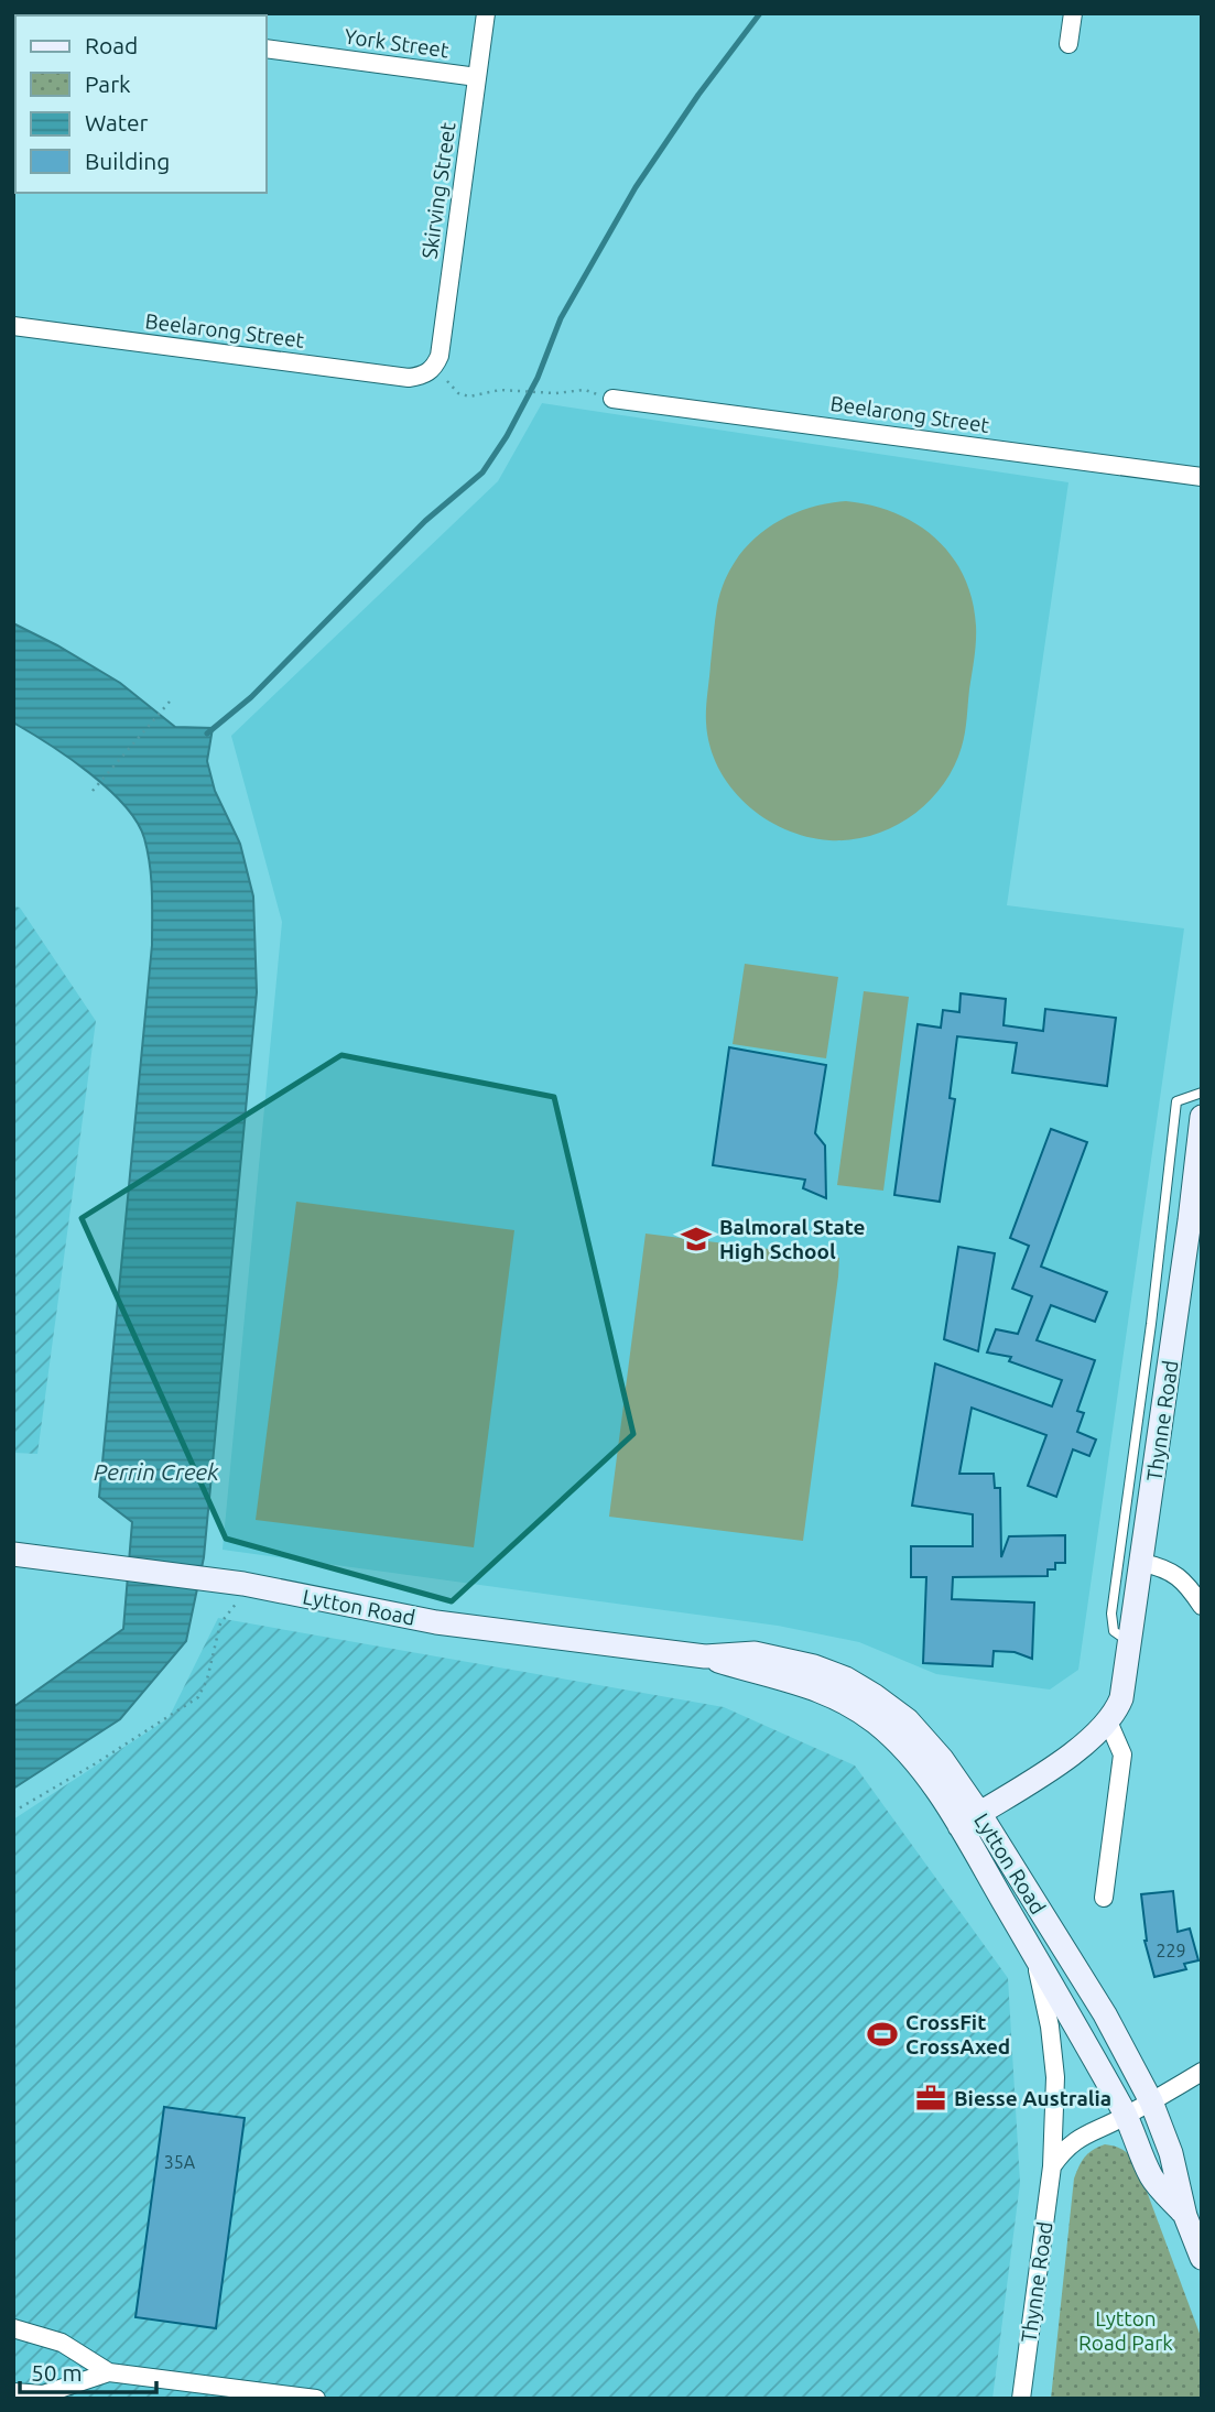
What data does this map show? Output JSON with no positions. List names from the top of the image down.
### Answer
{
  "streets": {
    "main road": ["Thynne Road", "Lytton Road"],
    "street": ["York Street", "Skirving Street", "Beelarong Street"]
  },
  "crossings": [
    ["York Street", "Skirving Street"],
    ["Skirving Street", "Beelarong Street"],
    ["Thynne Road", "Lytton Road"]
  ],
  "water": ["Perrin Creek"],
  "parks": ["Lytton Road Park"],
  "places": {
    "school or university": ["Balmoral State High School"],
    "sports": ["CrossFit CrossAxed"],
    "office": ["Biesse Australia"]
  },
  "house_numbers": ["229", "35A"],
  "legend": [
    "Road",
    "Park",
    "Water",
    "Building"
  ],
  "scale_bar": "50 m"
}
